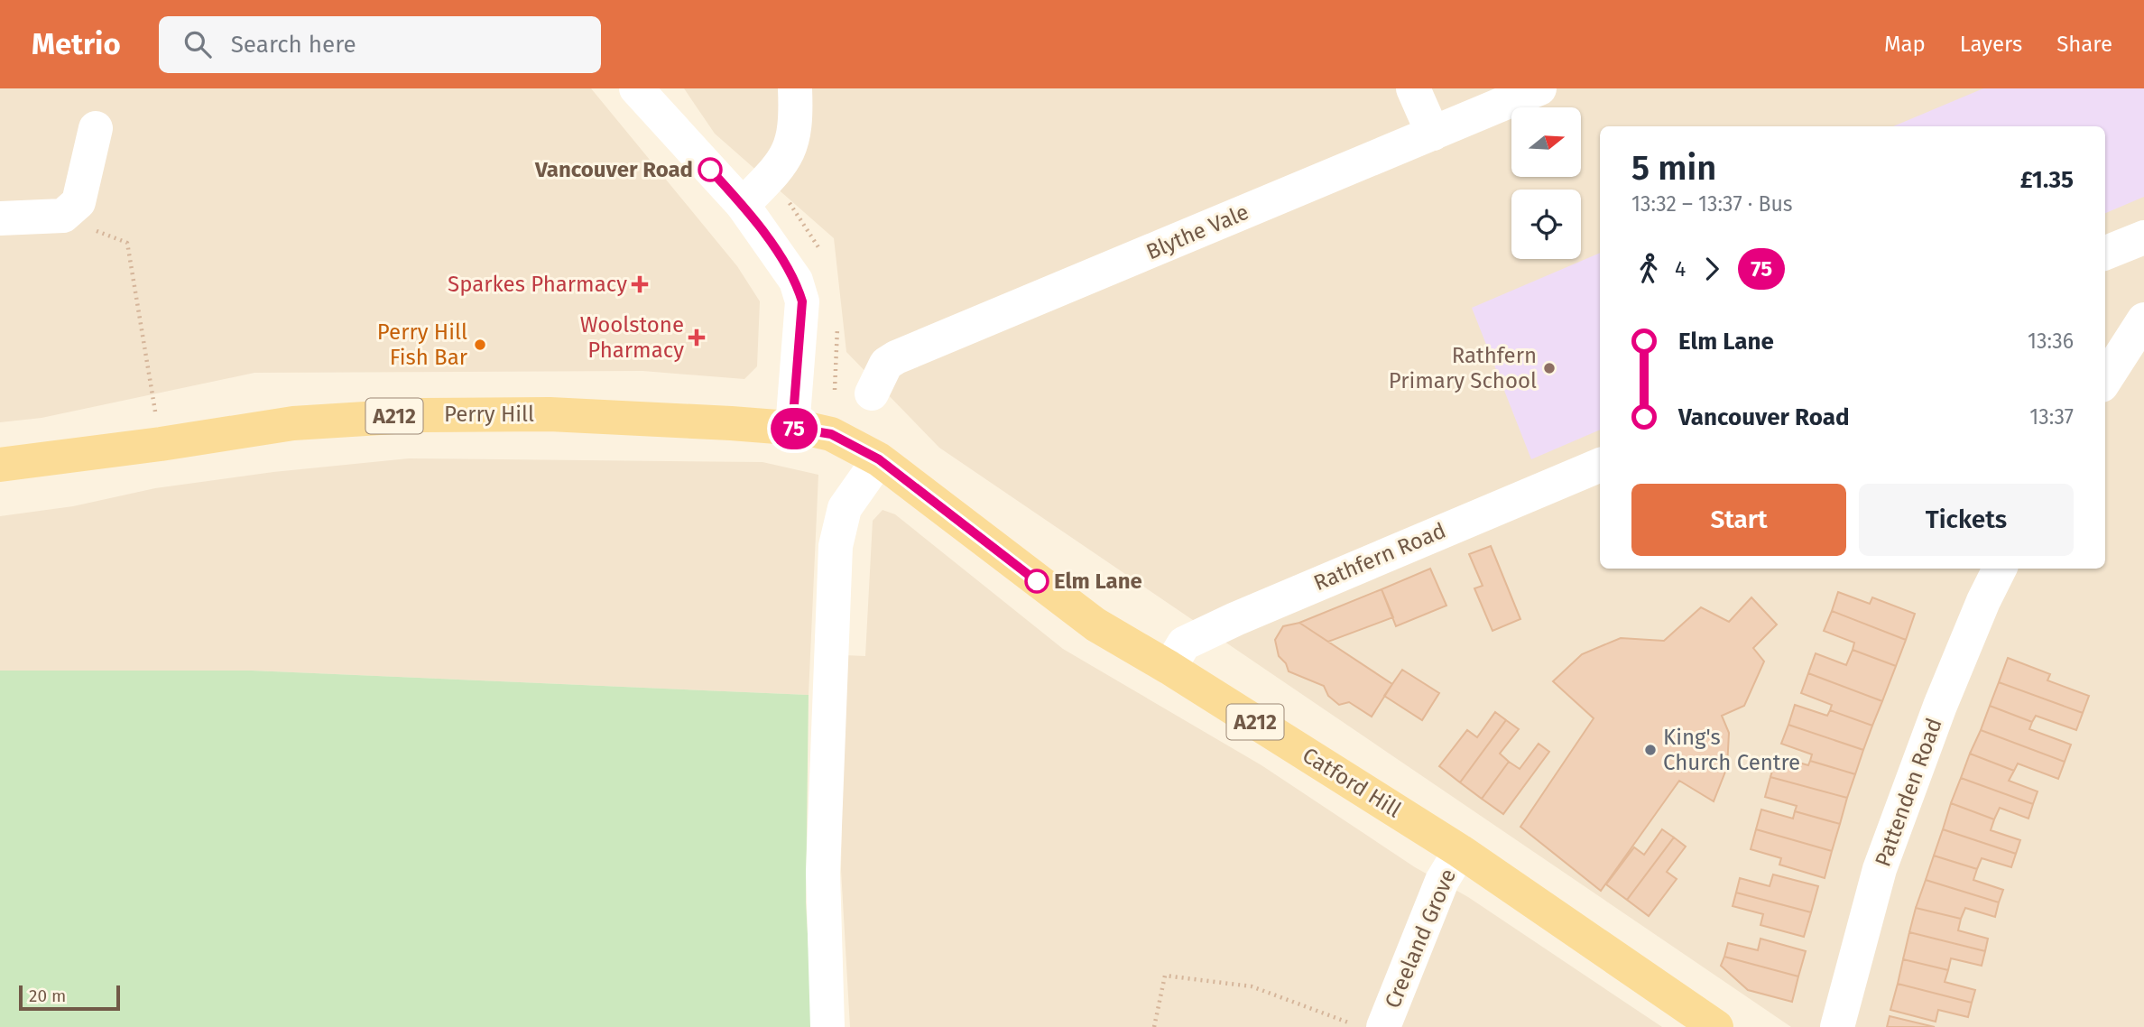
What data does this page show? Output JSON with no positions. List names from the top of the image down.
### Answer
{
  "streets": {
    "main road": ["Perry Hill", "A212", "Catford Hill"],
    "street": [
      "Blythe Vale",
      "Rathfern Road",
      "Pattenden Road",
      "Creeland Grove"
    ]
  },
  "crossings": [
    ["Perry Hill", "Catford Hill"],
    ["Rathfern Road", "Catford Hill"],
    ["Catford Hill", "Creeland Grove"]
  ],
  "places": {
    "other": [
      "Vancouver Road",
      "Perry Hill Fish Bar",
      "Rathfern Primary School",
      "Elm Lane",
      "King's Church Centre"
    ],
    "health": ["Sparkes Pharmacy", "Woolstone Pharmacy"]
  },
  "lines": ["bus line 75"],
  "scale_bar": "20 m",
  "north": "right",
  "page": {
    "header": "Metrio",
    "search": "Search here",
    "nav": ["Map", "Layers", "Share"],
    "on_map": "75",
    "heading": ["5 min", "13:32 – 13:37 · Bus", "£1.35"],
    "legs": ["4", "75"],
    "list": [
      {
        "name": "Elm Lane",
        "value": "13:36"
      },
      {
        "name": "Vancouver Road",
        "value": "13:37"
      }
    ],
    "buttons": ["Start", "Tickets"],
    "scale": "20 m"
  }
}
